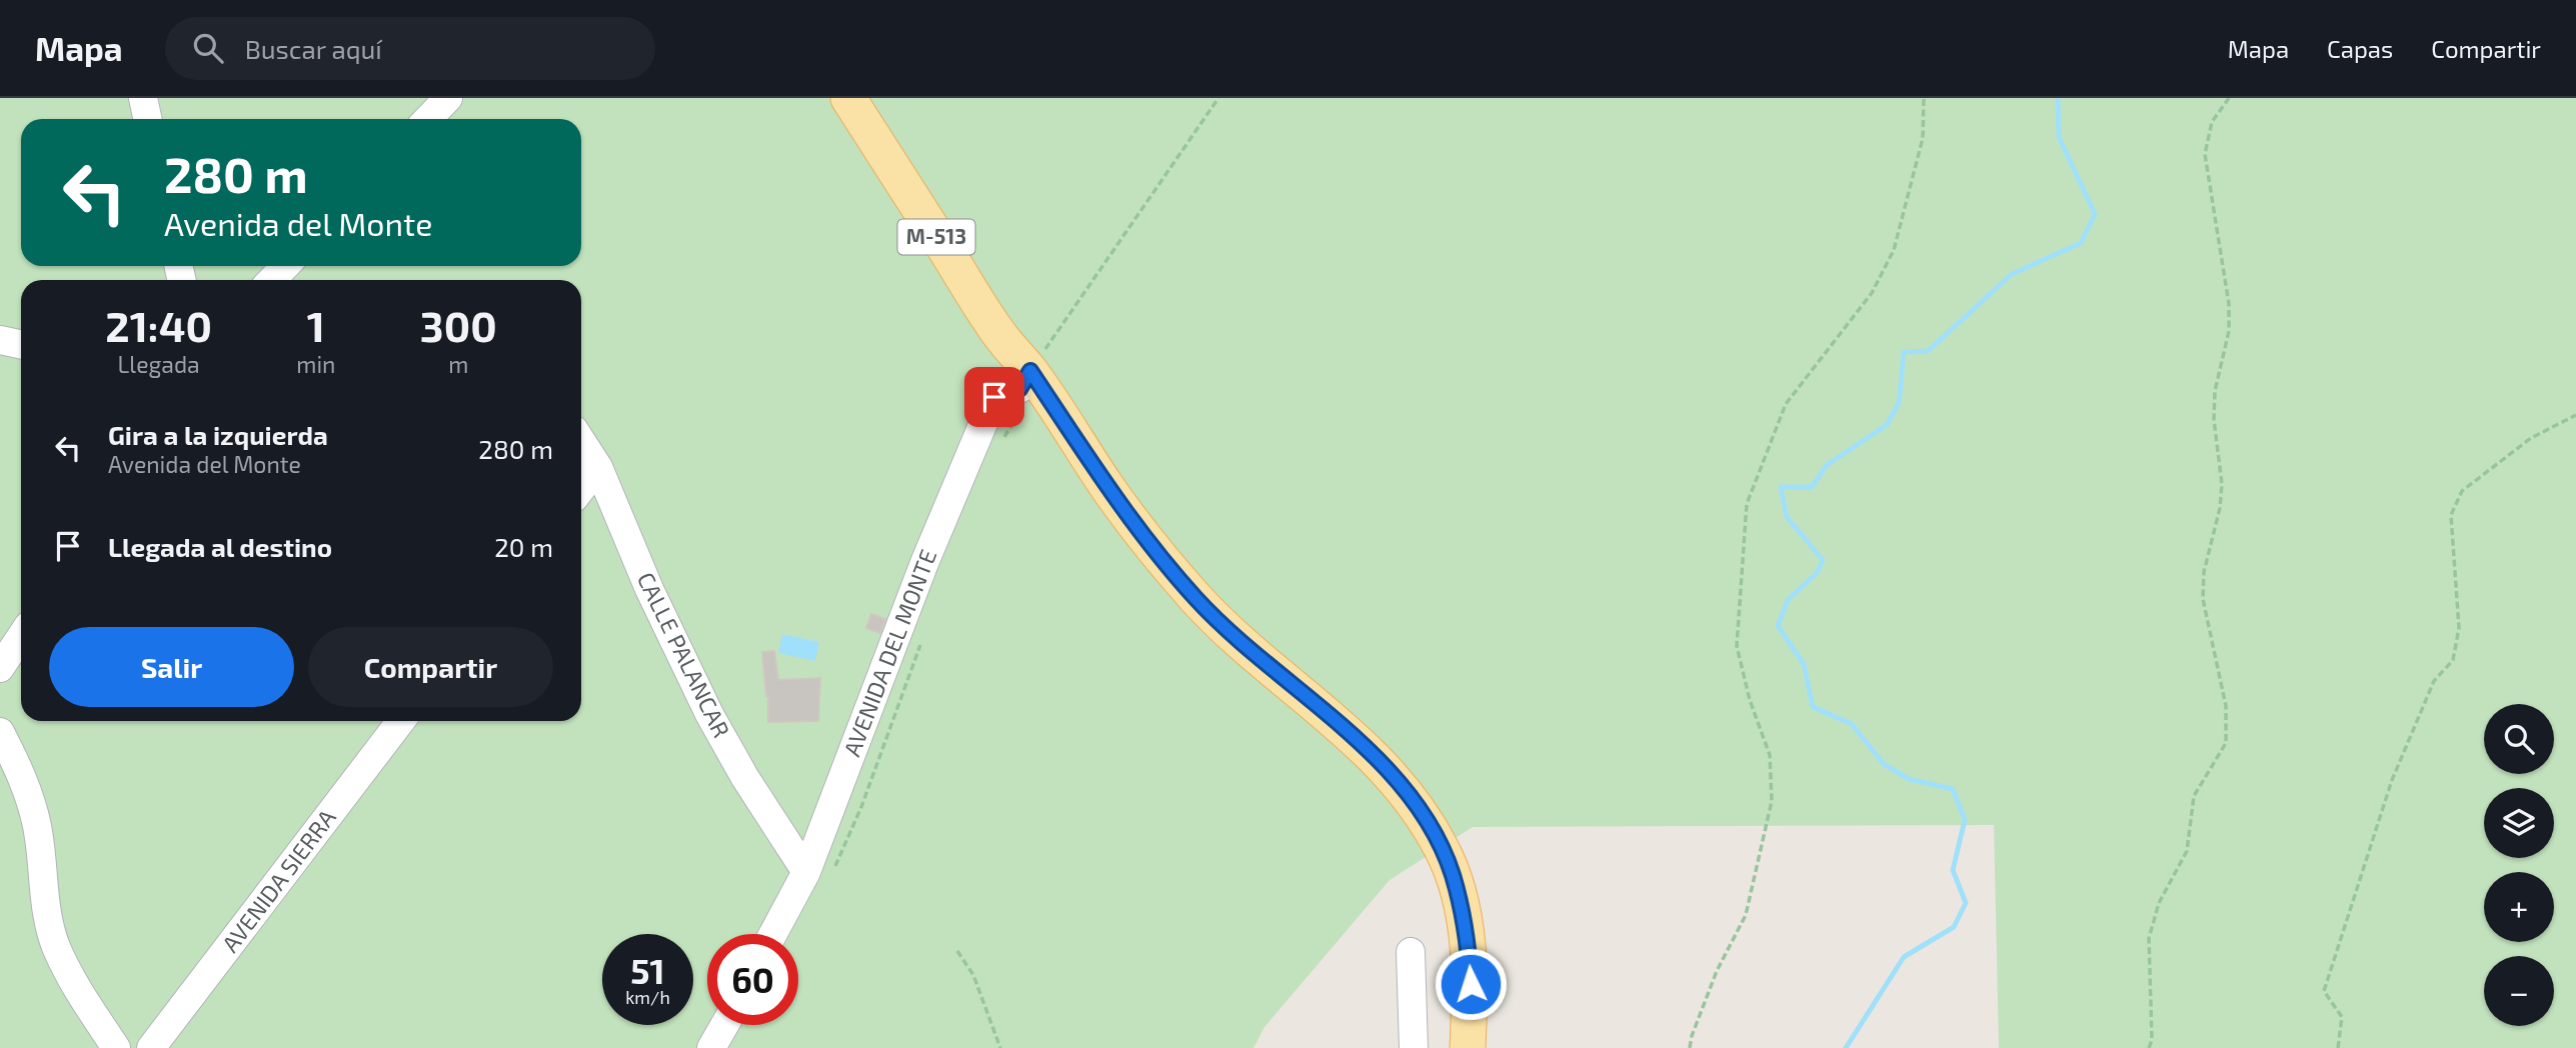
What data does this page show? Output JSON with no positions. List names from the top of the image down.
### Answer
{
  "streets": {
    "main road": ["M-513"],
    "street": ["AVENIDA DEL MONTE", "CALLE PALANCAR", "AVENIDA SIERRA"]
  },
  "crossings": [
    ["M-513", "AVENIDA DEL MONTE"],
    ["AVENIDA DEL MONTE", "CALLE PALANCAR"]
  ],
  "page": {
    "header": "Mapa",
    "search": "Buscar aquí",
    "nav": ["Mapa", "Capas", "Compartir"],
    "turn": ["280 m", "Avenida del Monte"],
    "eta": [
      "21:40",
      "Llegada",
      "1",
      "min",
      "300",
      "m"
    ],
    "list": [
      {
        "name": "Gira a la izquierda",
        "note": "Avenida del Monte",
        "value": "280 m"
      },
      {
        "name": "Llegada al destino",
        "value": "20 m"
      }
    ],
    "buttons": ["Salir", "Compartir"],
    "map_buttons": ["+", "−"],
    "speed": "51 km/h",
    "limit": "60"
  }
}
